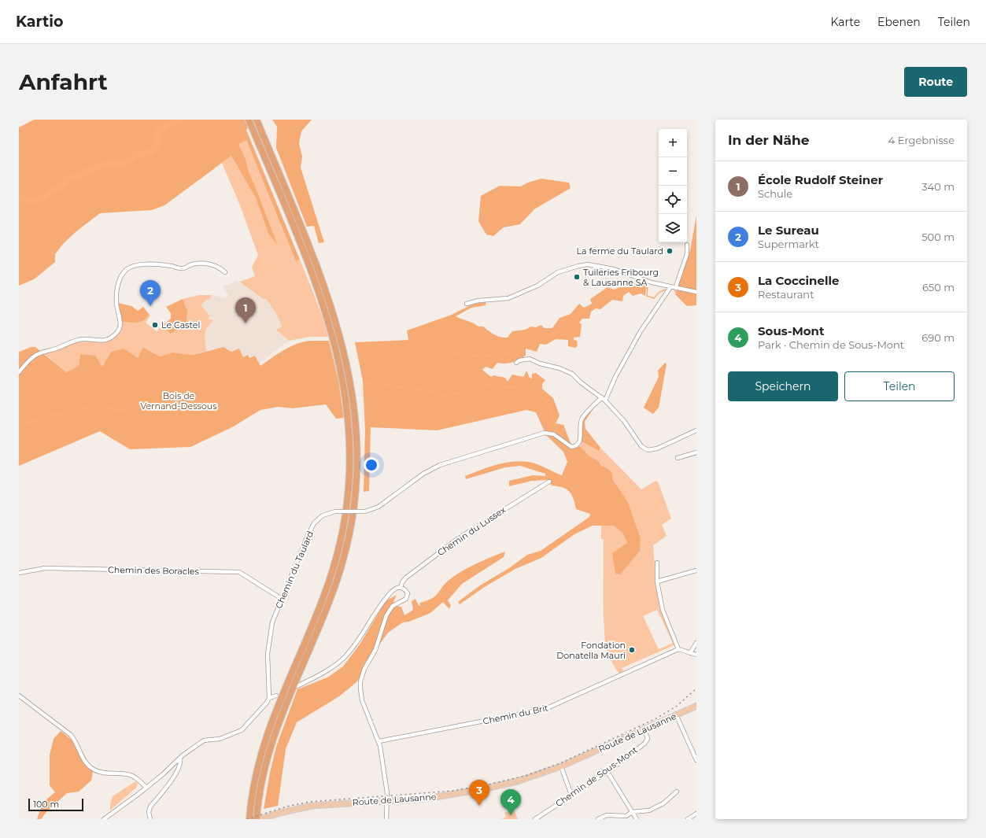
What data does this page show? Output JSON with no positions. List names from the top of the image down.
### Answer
{
  "streets": {
    "main road": ["Route de Lausanne"],
    "street": [
      "Chemin du Lussex",
      "Chemin du Taulard",
      "Chemin des Boracles",
      "Chemin du Brit",
      "Chemin de Sous-Mont"
    ]
  },
  "crossings": [
    ["Chemin du Taulard", "Chemin des Boracles"],
    ["Route de Lausanne", "Chemin de Sous-Mont"]
  ],
  "parks": ["Bois de Vernand-Dessous"],
  "places": [
    "La ferme du Taulard",
    "Tuileries Fribourg & Lausanne SA",
    "Le Castel",
    "Fondation Donatella Mauri"
  ],
  "scale_bar": "100 m",
  "page": {
    "header": "Kartio",
    "nav": ["Karte", "Ebenen", "Teilen"],
    "buttons": [
      "Route",
      ["Speichern", "Teilen"]
    ],
    "title": "Anfahrt",
    "heading": ["In der Nähe", "4 Ergebnisse"],
    "map_buttons": ["+", "−"],
    "list": [
      {
        "mark": "1",
        "name": "École Rudolf Steiner",
        "note": "Schule",
        "value": "340 m"
      },
      {
        "mark": "2",
        "name": "Le Sureau",
        "note": "Supermarkt",
        "value": "500 m"
      },
      {
        "mark": "3",
        "name": "La Coccinelle",
        "note": "Restaurant",
        "value": "650 m"
      },
      {
        "mark": "4",
        "name": "Sous-Mont",
        "note": "Park · Chemin de Sous-Mont",
        "value": "690 m"
      }
    ],
    "pins": [
      "2",
      "1",
      "3",
      "4"
    ],
    "scale": "100 m"
  }
}
